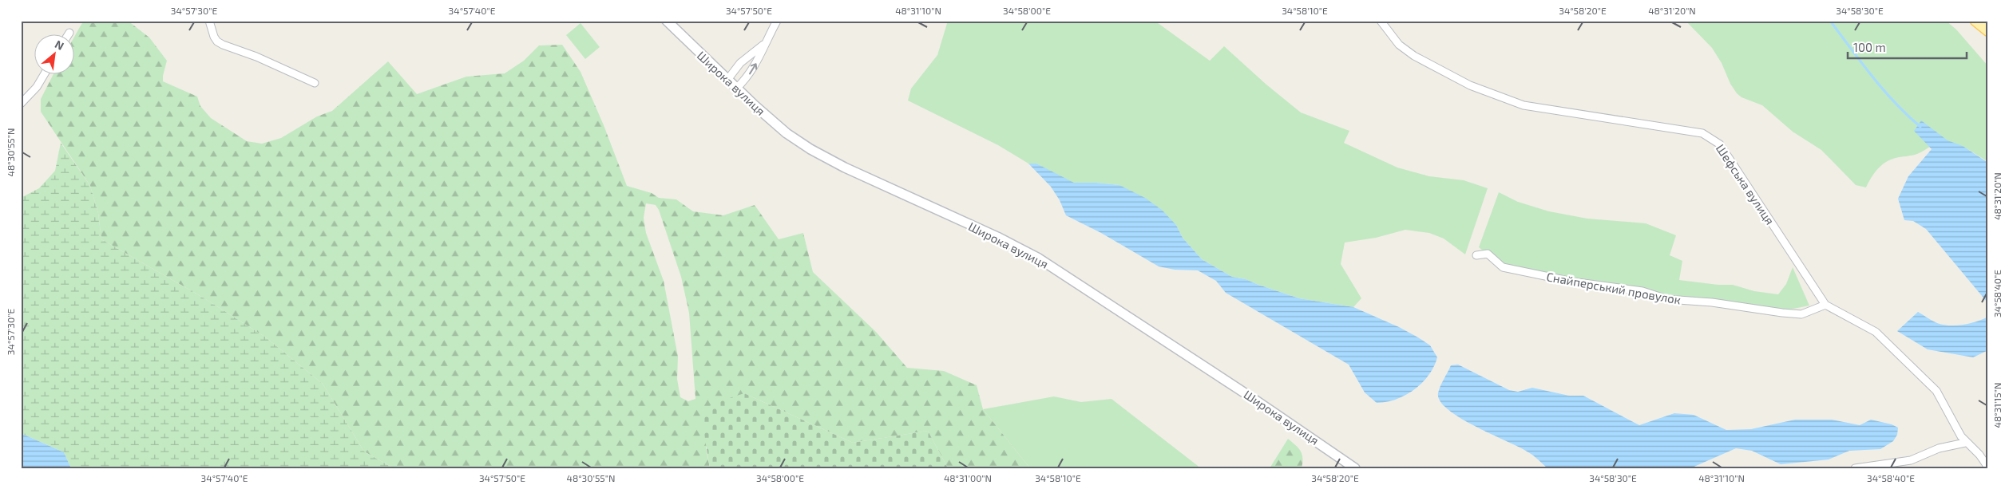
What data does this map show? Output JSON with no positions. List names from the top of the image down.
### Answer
{
  "streets": {
    "main road": ["Широка вулиця"],
    "street": ["Шефська вулиця", "Снайперський провулок"]
  },
  "crossings": [
    ["Шефська вулиця", "Снайперський провулок"]
  ],
  "scale_bar": "100 m",
  "north": "top right",
  "coordinates": [
    "34°57'30\"E",
    "34°57'40\"E",
    "34°57'50\"E",
    "48°31'10\"N",
    "34°58'00\"E",
    "34°58'10\"E",
    "34°58'20\"E",
    "48°31'20\"N",
    "34°58'30\"E",
    "48°30'55\"N",
    "34°58'40\"E",
    "48°31'15\"N",
    "48°31'00\"N"
  ]
}
